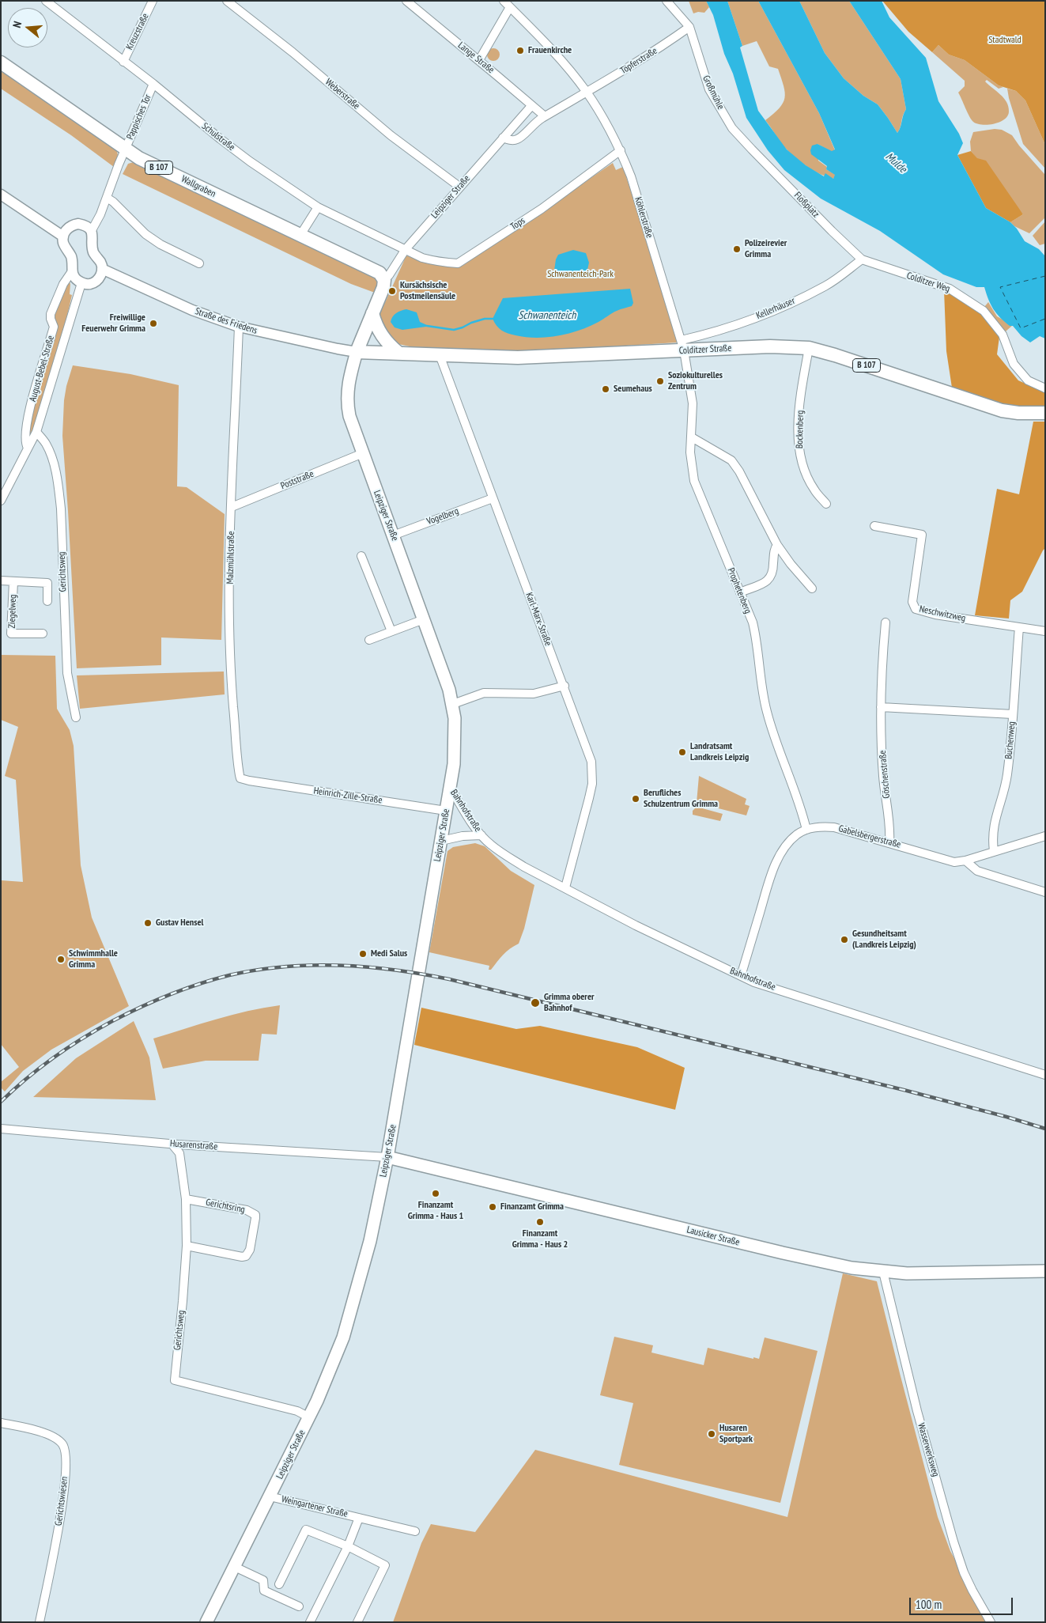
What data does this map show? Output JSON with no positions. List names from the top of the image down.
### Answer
{
  "streets": {
    "main road": [
      "B 107",
      "Wallgraben",
      "Leipziger Straße",
      "Colditzer Straße",
      "Lausicker Straße"
    ],
    "street": [
      "Kreuzstraße",
      "Lange Straße",
      "Töpferstraße",
      "Großmühle",
      "Weberstraße",
      "Pappisches Tor",
      "Schulstraße",
      "Floßplatz",
      "Köhlerstraße",
      "Tops",
      "Colditzer Weg",
      "Kellerhäuser",
      "Straße des Friedens",
      "August-Bebel-Straße",
      "Bockenberg",
      "Poststraße",
      "Vogelberg",
      "Malzmühlstraße",
      "Gerichtsweg",
      "Prophetenberg",
      "Ziegelweg",
      "Neschwitzweg",
      "Karl-Marx-Straße",
      "Buchenweg",
      "Göschenstraße",
      "Heinrich-Zille-Straße",
      "Bahnhofstraße",
      "Gabelsbergerstraße",
      "Husarenstraße",
      "Gerichtsring",
      "Wasserwerksweg",
      "Gerichtswiesen",
      "Weingartener Straße"
    ]
  },
  "crossings": [
    ["Kreuzstraße", "Schulstraße"],
    ["Lange Straße", "Leipziger Straße"],
    ["Töpferstraße", "Großmühle"],
    ["Töpferstraße", "Köhlerstraße"],
    ["Großmühle", "Floßplatz"],
    ["Weberstraße", "Leipziger Straße"],
    ["Pappisches Tor", "Schulstraße"],
    ["Pappisches Tor", "Wallgraben"],
    ["Schulstraße", "Leipziger Straße"],
    ["Schulstraße", "Tops"],
    ["Wallgraben", "Leipziger Straße"],
    ["Leipziger Straße", "Tops"],
    ["Leipziger Straße", "Straße des Friedens"],
    ["Leipziger Straße", "Colditzer Straße"],
    ["Leipziger Straße", "Poststraße"],
    ["Leipziger Straße", "Vogelberg"],
    ["Leipziger Straße", "Gerichtsweg"],
    ["Leipziger Straße", "Heinrich-Zille-Straße"],
    ["Leipziger Straße", "Bahnhofstraße"],
    ["Leipziger Straße", "Husarenstraße"],
    ["Leipziger Straße", "Lausicker Straße"],
    ["Leipziger Straße", "Weingartener Straße"],
    ["Floßplatz", "Colditzer Weg"],
    ["Floßplatz", "Kellerhäuser"],
    ["Köhlerstraße", "Tops"],
    ["Köhlerstraße", "Kellerhäuser"],
    ["Köhlerstraße", "Colditzer Straße"],
    ["Köhlerstraße", "Prophetenberg"],
    ["Colditzer Weg", "Kellerhäuser"],
    ["Kellerhäuser", "Colditzer Straße"],
    ["Kellerhäuser", "Prophetenberg"],
    ["Straße des Friedens", "Colditzer Straße"],
    ["Straße des Friedens", "Malzmühlstraße"],
    ["Colditzer Straße", "Bockenberg"],
    ["Colditzer Straße", "Prophetenberg"],
    ["Colditzer Straße", "Karl-Marx-Straße"],
    ["August-Bebel-Straße", "Gerichtsweg"],
    ["Poststraße", "Malzmühlstraße"],
    ["Vogelberg", "Karl-Marx-Straße"],
    ["Malzmühlstraße", "Heinrich-Zille-Straße"],
    ["Gerichtsweg", "Husarenstraße"],
    ["Gerichtsweg", "Gerichtsring"],
    ["Prophetenberg", "Gabelsbergerstraße"],
    ["Neschwitzweg", "Buchenweg"],
    ["Karl-Marx-Straße", "Bahnhofstraße"],
    ["Buchenweg", "Gabelsbergerstraße"],
    ["Göschenstraße", "Gabelsbergerstraße"],
    ["Bahnhofstraße", "Gabelsbergerstraße"],
    ["Husarenstraße", "Lausicker Straße"],
    ["Lausicker Straße", "Wasserwerksweg"]
  ],
  "water": ["Mulde", "Schwanenteich"],
  "parks": ["Stadtwald", "Schwanenteich-Park"],
  "places": [
    "Frauenkirche",
    "Polizeirevier Grimma",
    "Kursächsische Postmeilensäule",
    "Freiwillige Feuerwehr Grimma",
    "Soziokulturelles Zentrum",
    "Seumehaus",
    "Landratsamt Landkreis Leipzig",
    "Berufliches Schulzentrum Grimma",
    "Gustav Hensel",
    "Gesundheitsamt (Landkreis Leipzig)",
    "Medi Salus",
    "Schwimmhalle Grimma",
    "Grimma oberer Bahnhof",
    "Finanzamt Grimma - Haus 1",
    "Finanzamt Grimma",
    "Finanzamt Grimma - Haus 2",
    "Husaren Sportpark"
  ],
  "scale_bar": "100 m",
  "north": "left"
}
